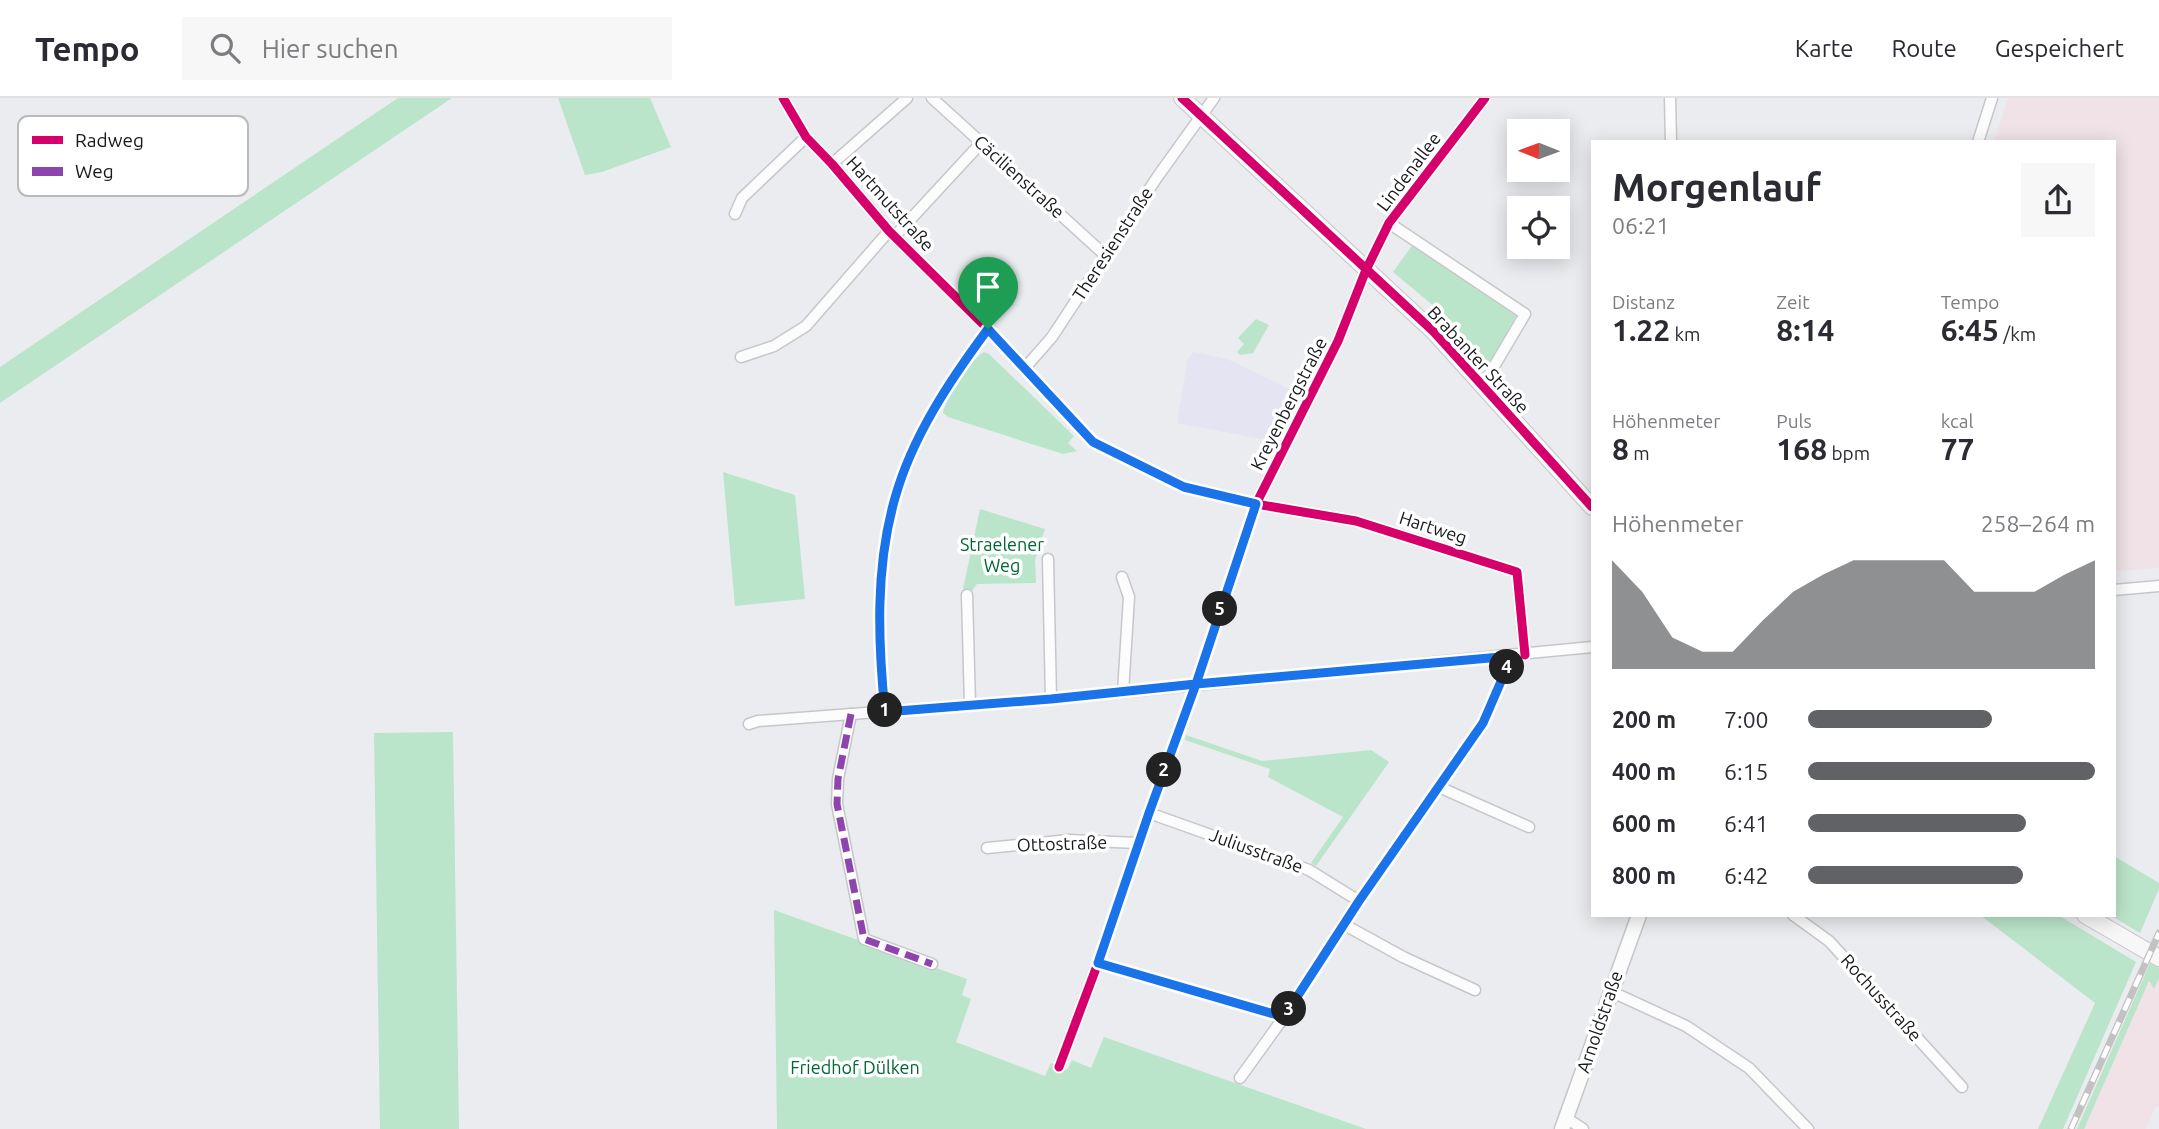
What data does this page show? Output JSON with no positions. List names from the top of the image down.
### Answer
{
  "streets": {
    "main road": ["Brabanter Straße"],
    "street": [
      "Lindenallee",
      "Cäcilienstraße",
      "Hartmutstraße",
      "Theresienstraße",
      "Kreyenbergstraße",
      "Hartweg",
      "Ottostraße",
      "Juliusstraße",
      "Rochusstraße",
      "Arnoldstraße"
    ]
  },
  "crossings": [
    ["Lindenallee", "Brabanter Straße"],
    ["Lindenallee", "Kreyenbergstraße"],
    ["Cäcilienstraße", "Hartmutstraße"],
    ["Cäcilienstraße", "Theresienstraße"],
    ["Hartmutstraße", "Theresienstraße"],
    ["Hartmutstraße", "Kreyenbergstraße"],
    ["Hartmutstraße", "Hartweg"],
    ["Theresienstraße", "Brabanter Straße"],
    ["Brabanter Straße", "Kreyenbergstraße"],
    ["Kreyenbergstraße", "Hartweg"],
    ["Kreyenbergstraße", "Ottostraße"],
    ["Kreyenbergstraße", "Juliusstraße"]
  ],
  "parks": ["Straelener Weg", "Friedhof Dülken"],
  "legend": ["Radweg", "Weg"],
  "north": "left",
  "page": {
    "header": "Tempo",
    "search": "Hier suchen",
    "nav": ["Karte", "Route", "Gespeichert"],
    "heading": ["Morgenlauf", "06:21"],
    "stats": [
      ["Distanz", "1.22 km"],
      ["Zeit", "8:14"],
      ["Tempo", "6:45 /km"],
      ["Höhenmeter", "8 m"],
      ["Puls", "168 bpm"],
      ["kcal", "77"]
    ],
    "chart": ["Höhenmeter", "258–264 m"],
    "pins": [
      "5",
      "4",
      "1",
      "2",
      "3"
    ],
    "list": [
      {
        "name": "200 m",
        "note": "7:00"
      },
      {
        "name": "400 m",
        "note": "6:15"
      },
      {
        "name": "600 m",
        "note": "6:41"
      },
      {
        "name": "800 m",
        "note": "6:42"
      }
    ]
  }
}
